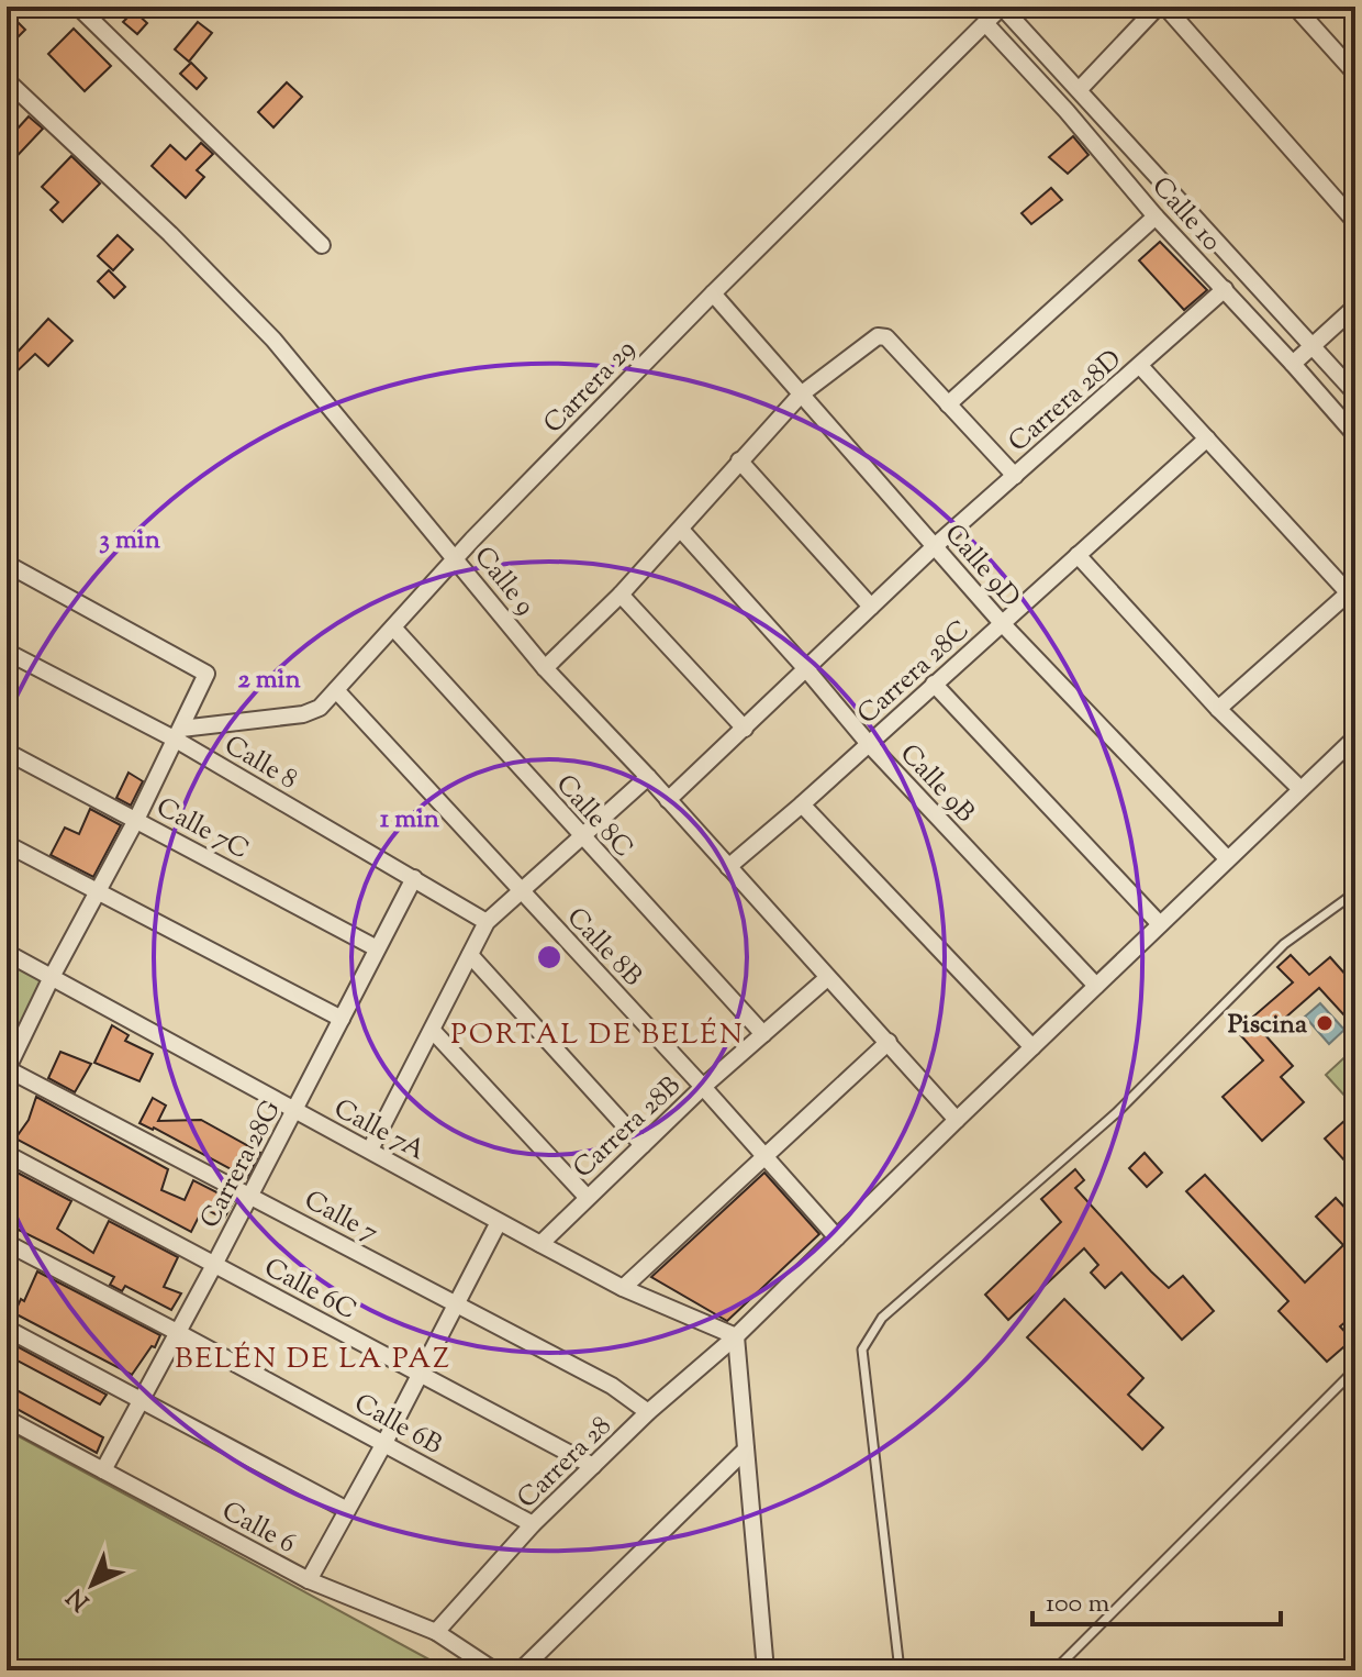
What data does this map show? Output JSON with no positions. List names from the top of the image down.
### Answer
{
  "streets": {
    "street": [
      "Calle 10",
      "Carrera 29",
      "Carrera 28D",
      "Calle 9D",
      "Calle 9",
      "Carrera 28C",
      "Calle 8",
      "Calle 9B",
      "Calle 8C",
      "Calle 7C",
      "Calle 8B",
      "Carrera 28B",
      "Calle 7A",
      "Carrera 28G",
      "Calle 7",
      "Calle 6C",
      "Calle 6B",
      "Carrera 28",
      "Calle 6"
    ]
  },
  "crossings": [
    ["Calle 10", "Carrera 29"],
    ["Calle 10", "Carrera 28D"],
    ["Carrera 29", "Calle 9D"],
    ["Carrera 29", "Calle 9"],
    ["Carrera 29", "Calle 8"],
    ["Carrera 29", "Calle 8C"],
    ["Carrera 29", "Calle 8B"],
    ["Carrera 28D", "Calle 9D"],
    ["Carrera 28D", "Calle 9"],
    ["Carrera 28D", "Calle 9B"],
    ["Calle 9D", "Carrera 28C"],
    ["Calle 9D", "Carrera 28"],
    ["Calle 9", "Carrera 28C"],
    ["Calle 9", "Carrera 28B"],
    ["Calle 9", "Carrera 28"],
    ["Carrera 28C", "Calle 9B"],
    ["Calle 8", "Carrera 28G"],
    ["Calle 9B", "Carrera 28"],
    ["Calle 8C", "Carrera 28B"],
    ["Calle 7C", "Carrera 28G"],
    ["Calle 8B", "Carrera 28B"],
    ["Calle 8B", "Carrera 28"],
    ["Carrera 28B", "Calle 7A"],
    ["Calle 7A", "Carrera 28G"],
    ["Calle 7A", "Carrera 28"],
    ["Carrera 28G", "Calle 7"],
    ["Carrera 28G", "Calle 6C"],
    ["Carrera 28G", "Calle 6B"],
    ["Carrera 28G", "Calle 6"],
    ["Calle 7", "Carrera 28"],
    ["Calle 6C", "Carrera 28"],
    ["Calle 6B", "Carrera 28"],
    ["Carrera 28", "Calle 6"]
  ],
  "districts": ["PORTAL DE BELÉN", "BELÉN DE LA PAZ"],
  "places": ["Piscina"],
  "scale_bar": "100 m",
  "north": "bottom left",
  "rings": ["3 min", "2 min", "1 min"]
}
